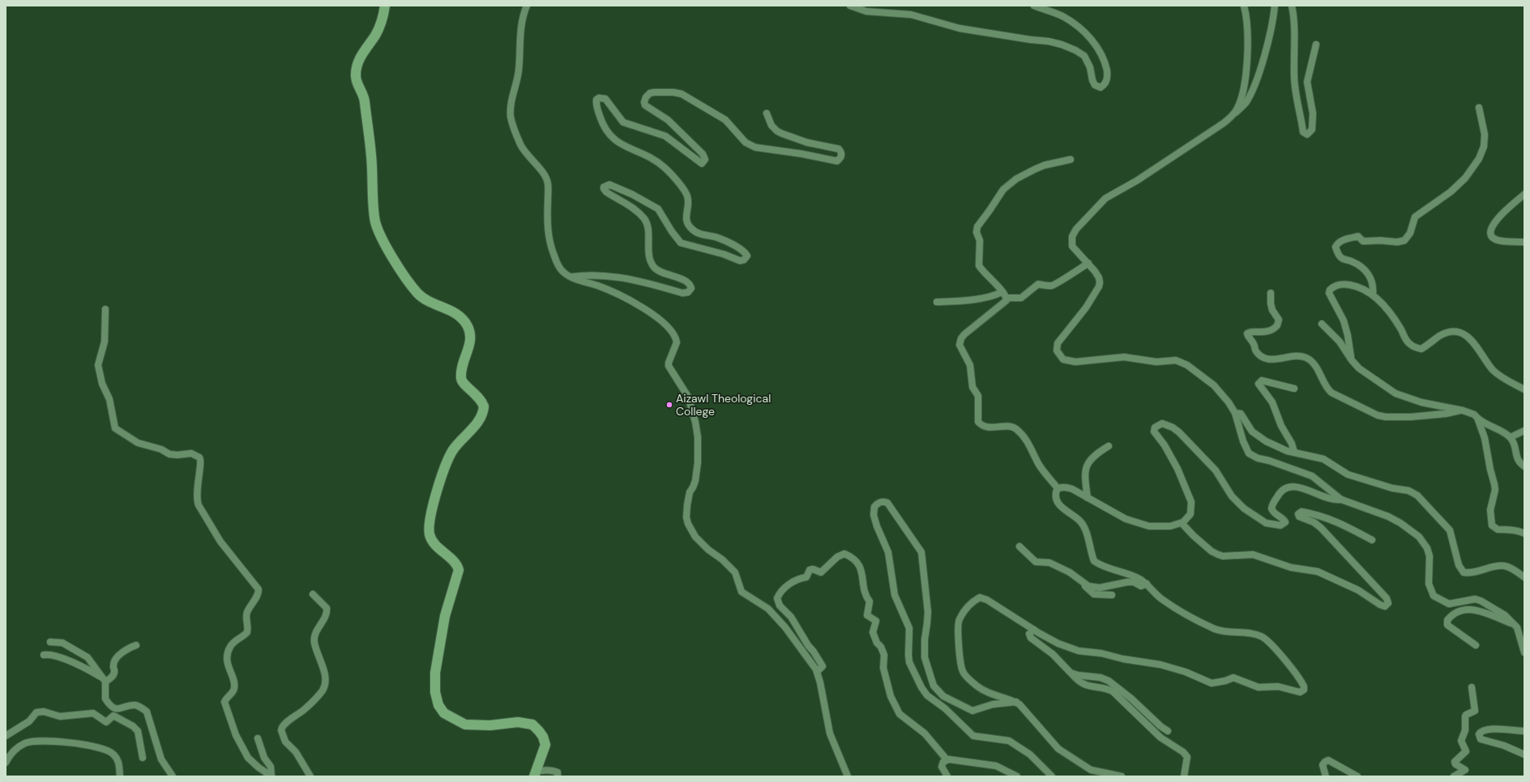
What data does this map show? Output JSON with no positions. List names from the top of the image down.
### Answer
{
  "places": ["Aizawl Theological College"]
}
